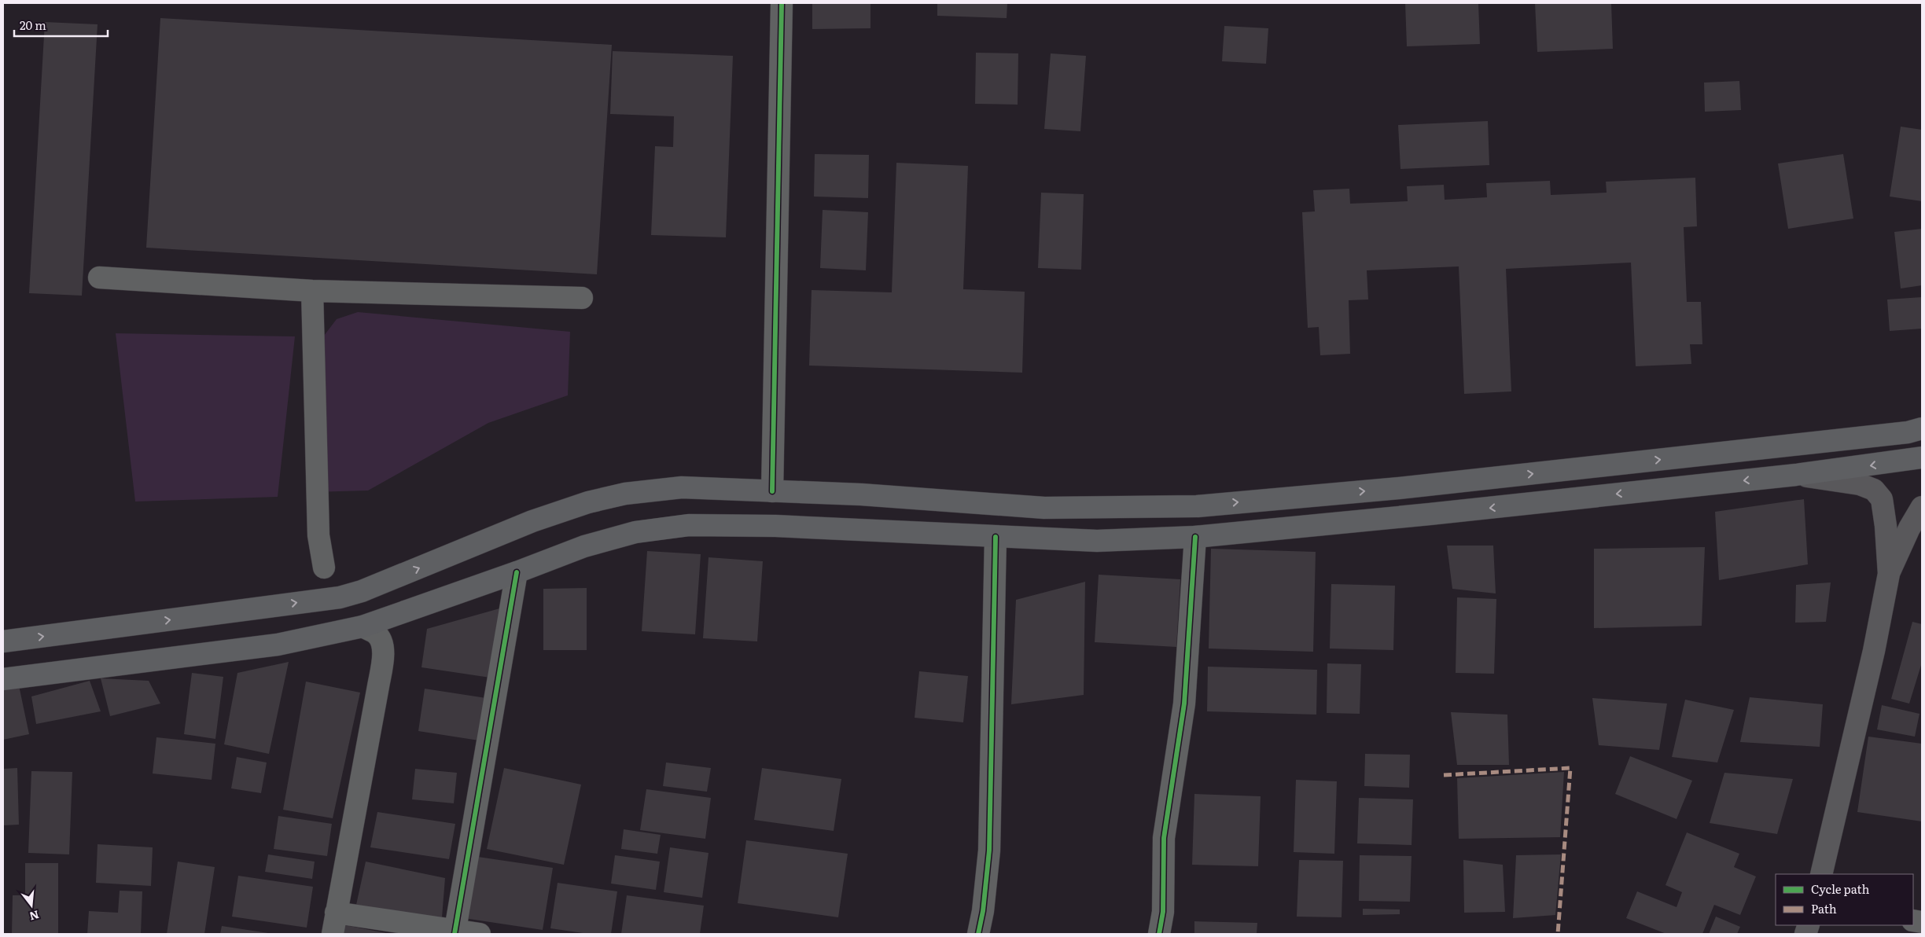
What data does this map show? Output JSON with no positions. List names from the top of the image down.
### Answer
{
  "legend": ["Cycle path", "Path"],
  "scale_bar": "20 m",
  "north": "bottom"
}
